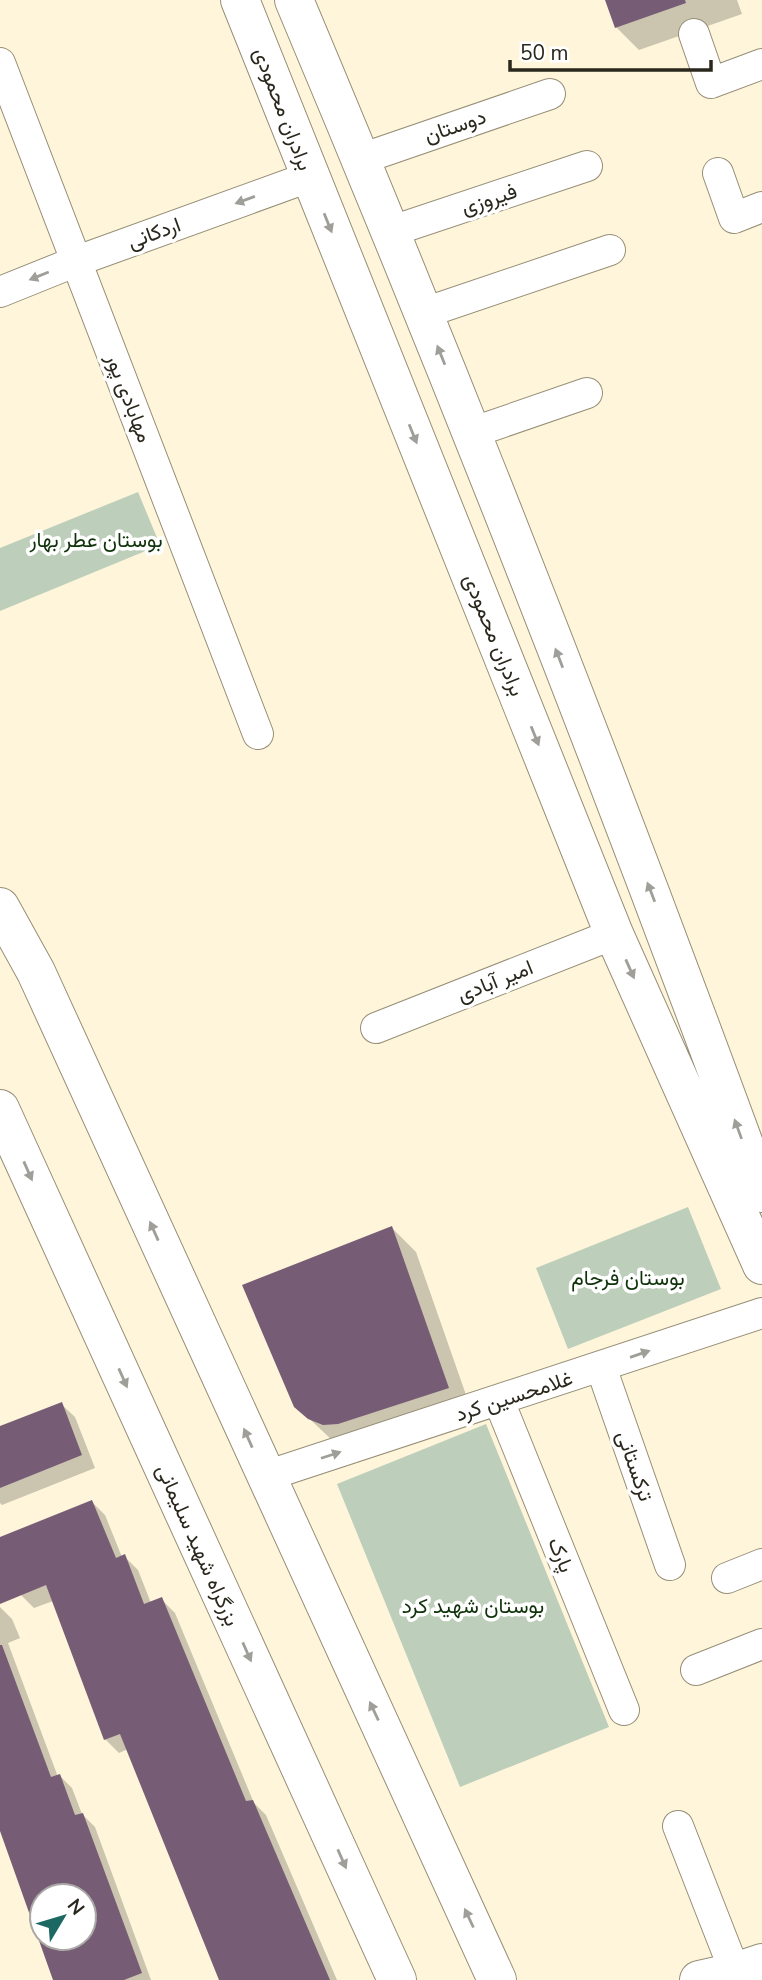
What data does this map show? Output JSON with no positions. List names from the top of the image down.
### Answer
{
  "streets": {
    "main road": ["برادران محمودی", "بزرگراه شهید سلیمانی"],
    "street": [
      "دوستان",
      "فیروزی",
      "اردکانی",
      "مهابادی پور",
      "امیر آبادی",
      "غلامحسین کرد",
      "ترکستانی",
      "پارک"
    ]
  },
  "crossings": [
    ["برادران محمودی", "اردکانی"],
    ["برادران محمودی", "امیر آبادی"],
    ["اردکانی", "مهابادی پور"],
    ["غلامحسین کرد", "ترکستانی"],
    ["غلامحسین کرد", "پارک"]
  ],
  "one_way": ["اردکانی", "غلامحسین کرد"],
  "parks": ["بوستان عطر بهار", "بوستان فرجام", "بوستان شهید کرد"],
  "scale_bar": "50 m",
  "north": "top right"
}
